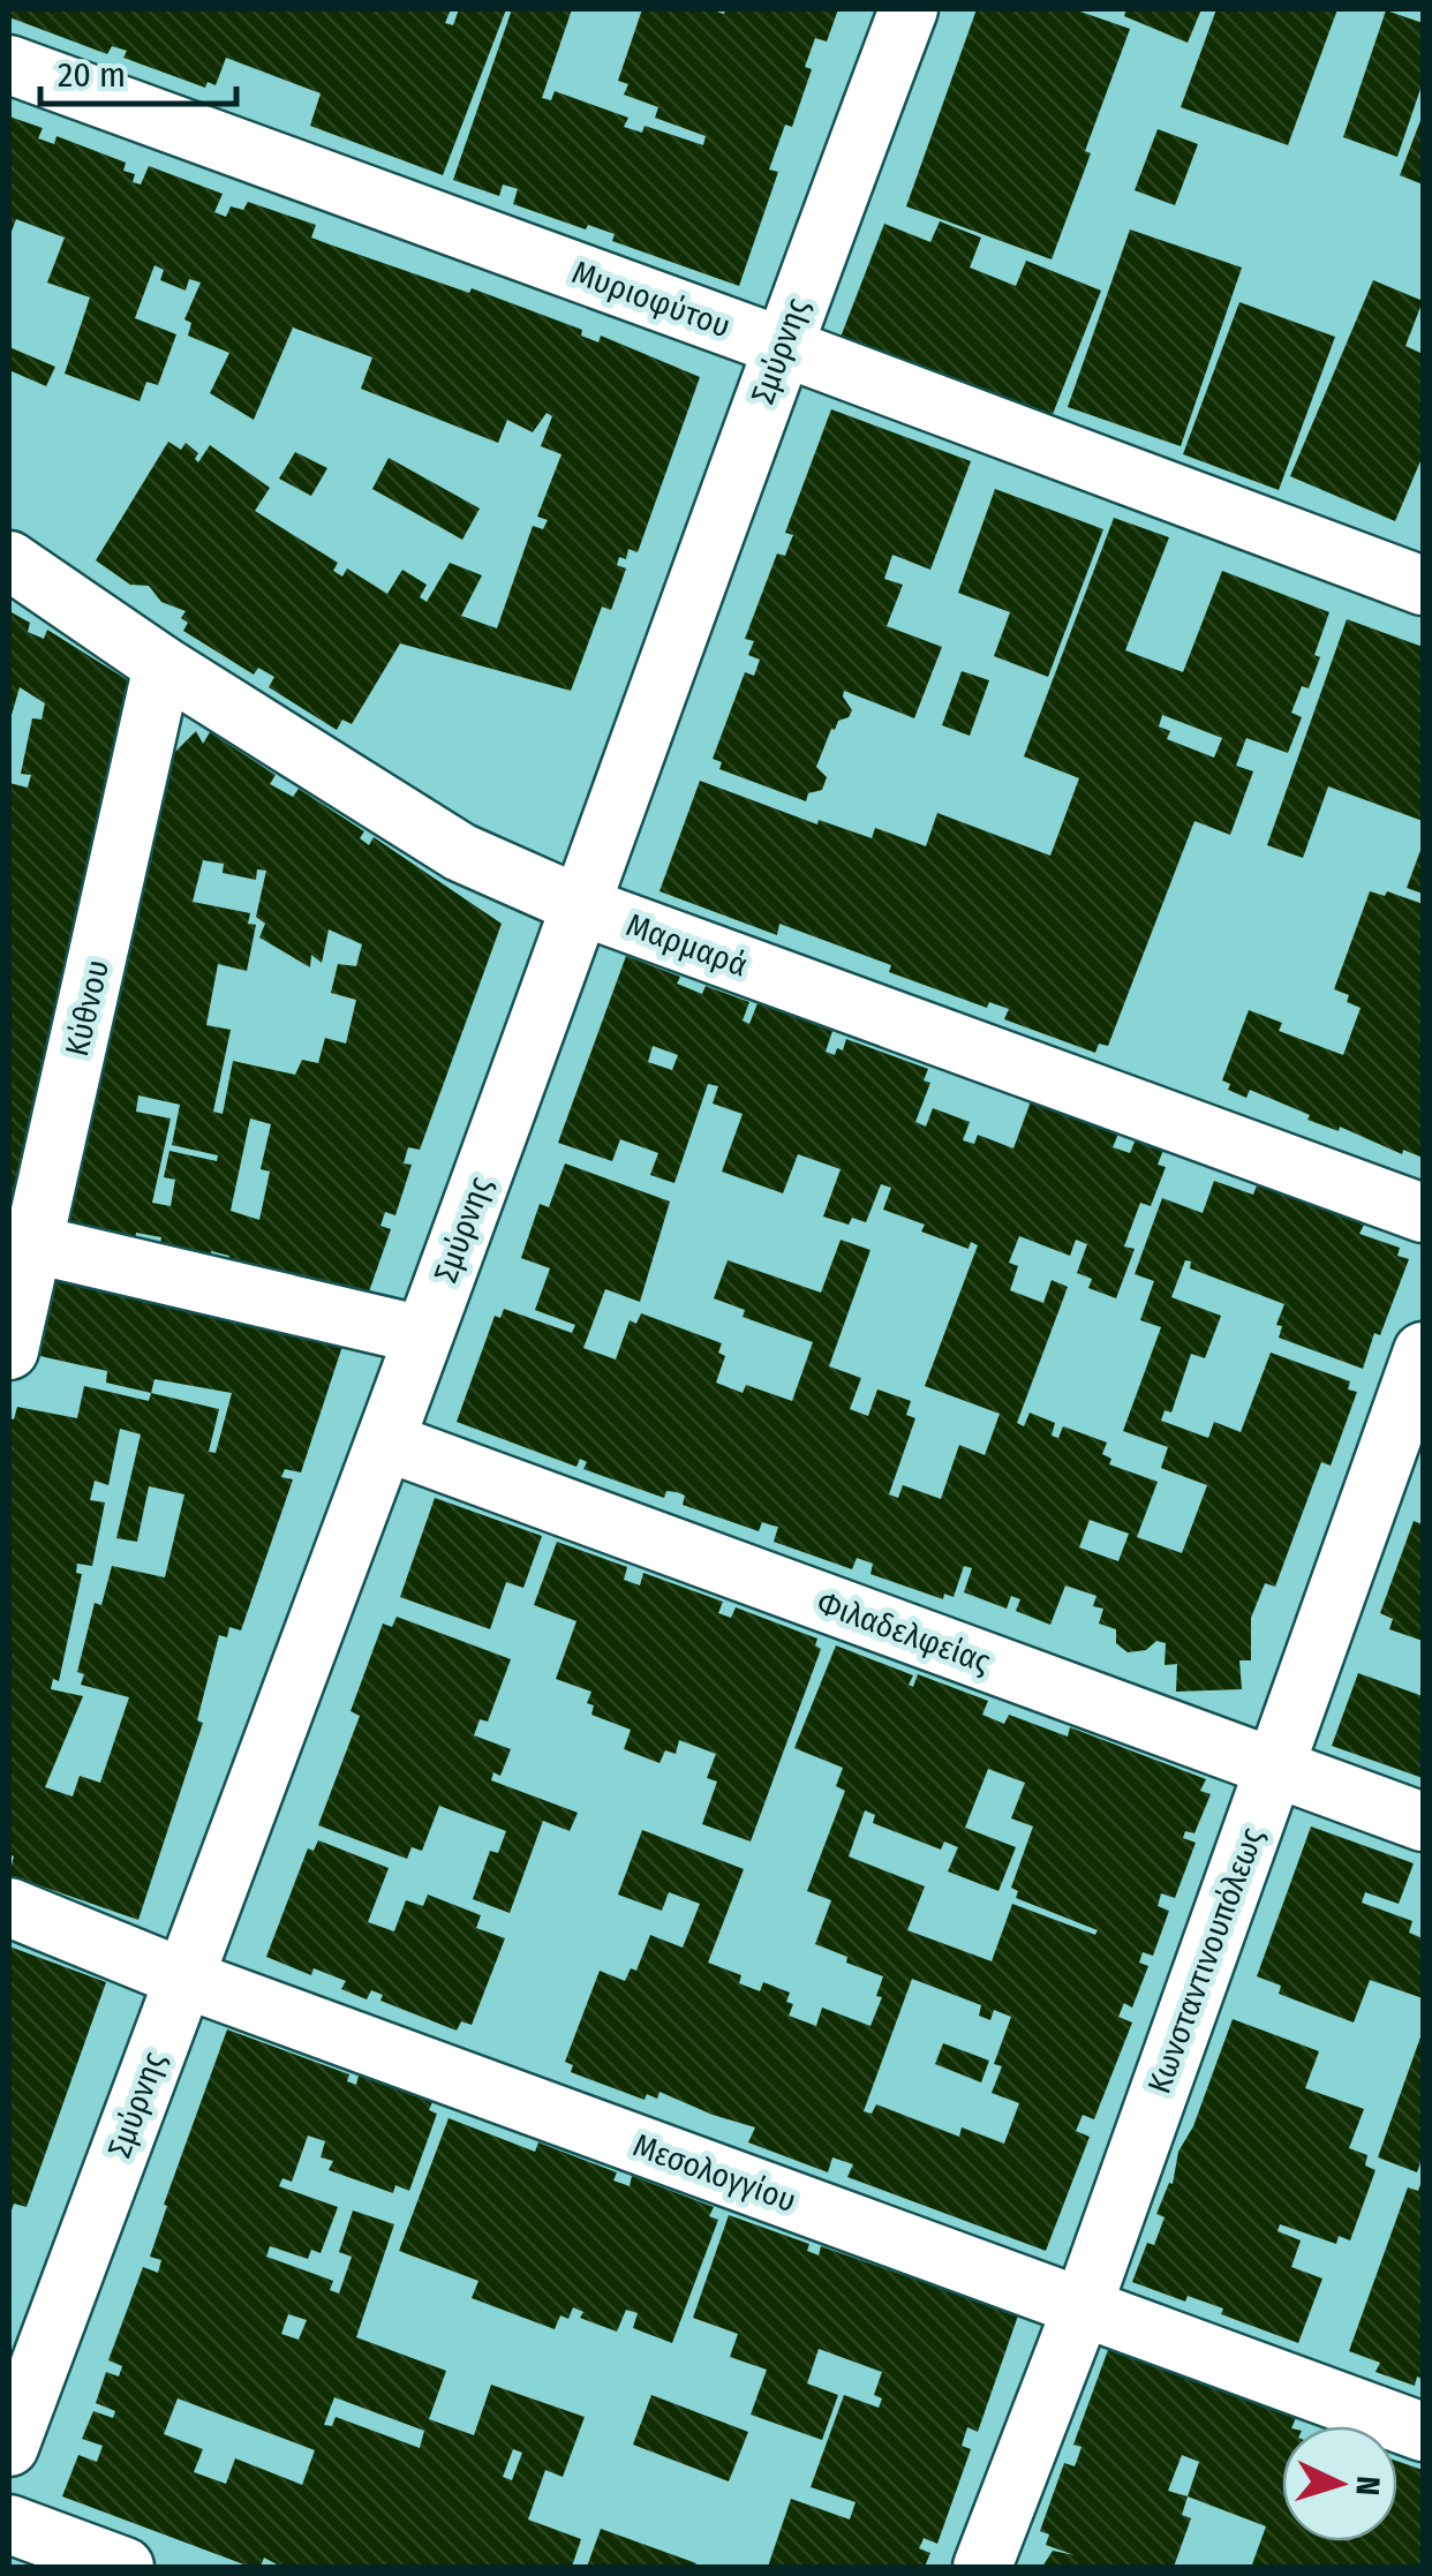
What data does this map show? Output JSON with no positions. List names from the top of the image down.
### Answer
{
  "streets": {
    "street": [
      "Μυριοφύτου",
      "Σμύρνης",
      "Μαρμαρά",
      "Κύθνου",
      "Φιλαδελφείας",
      "Κωνσταντινουπόλεως",
      "Μεσολογγίου"
    ]
  },
  "crossings": [
    ["Μυριοφύτου", "Σμύρνης"],
    ["Σμύρνης", "Μαρμαρά"],
    ["Σμύρνης", "Φιλαδελφείας"],
    ["Σμύρνης", "Μεσολογγίου"],
    ["Μαρμαρά", "Κύθνου"],
    ["Φιλαδελφείας", "Κωνσταντινουπόλεως"],
    ["Κωνσταντινουπόλεως", "Μεσολογγίου"]
  ],
  "scale_bar": "20 m",
  "north": "right"
}
